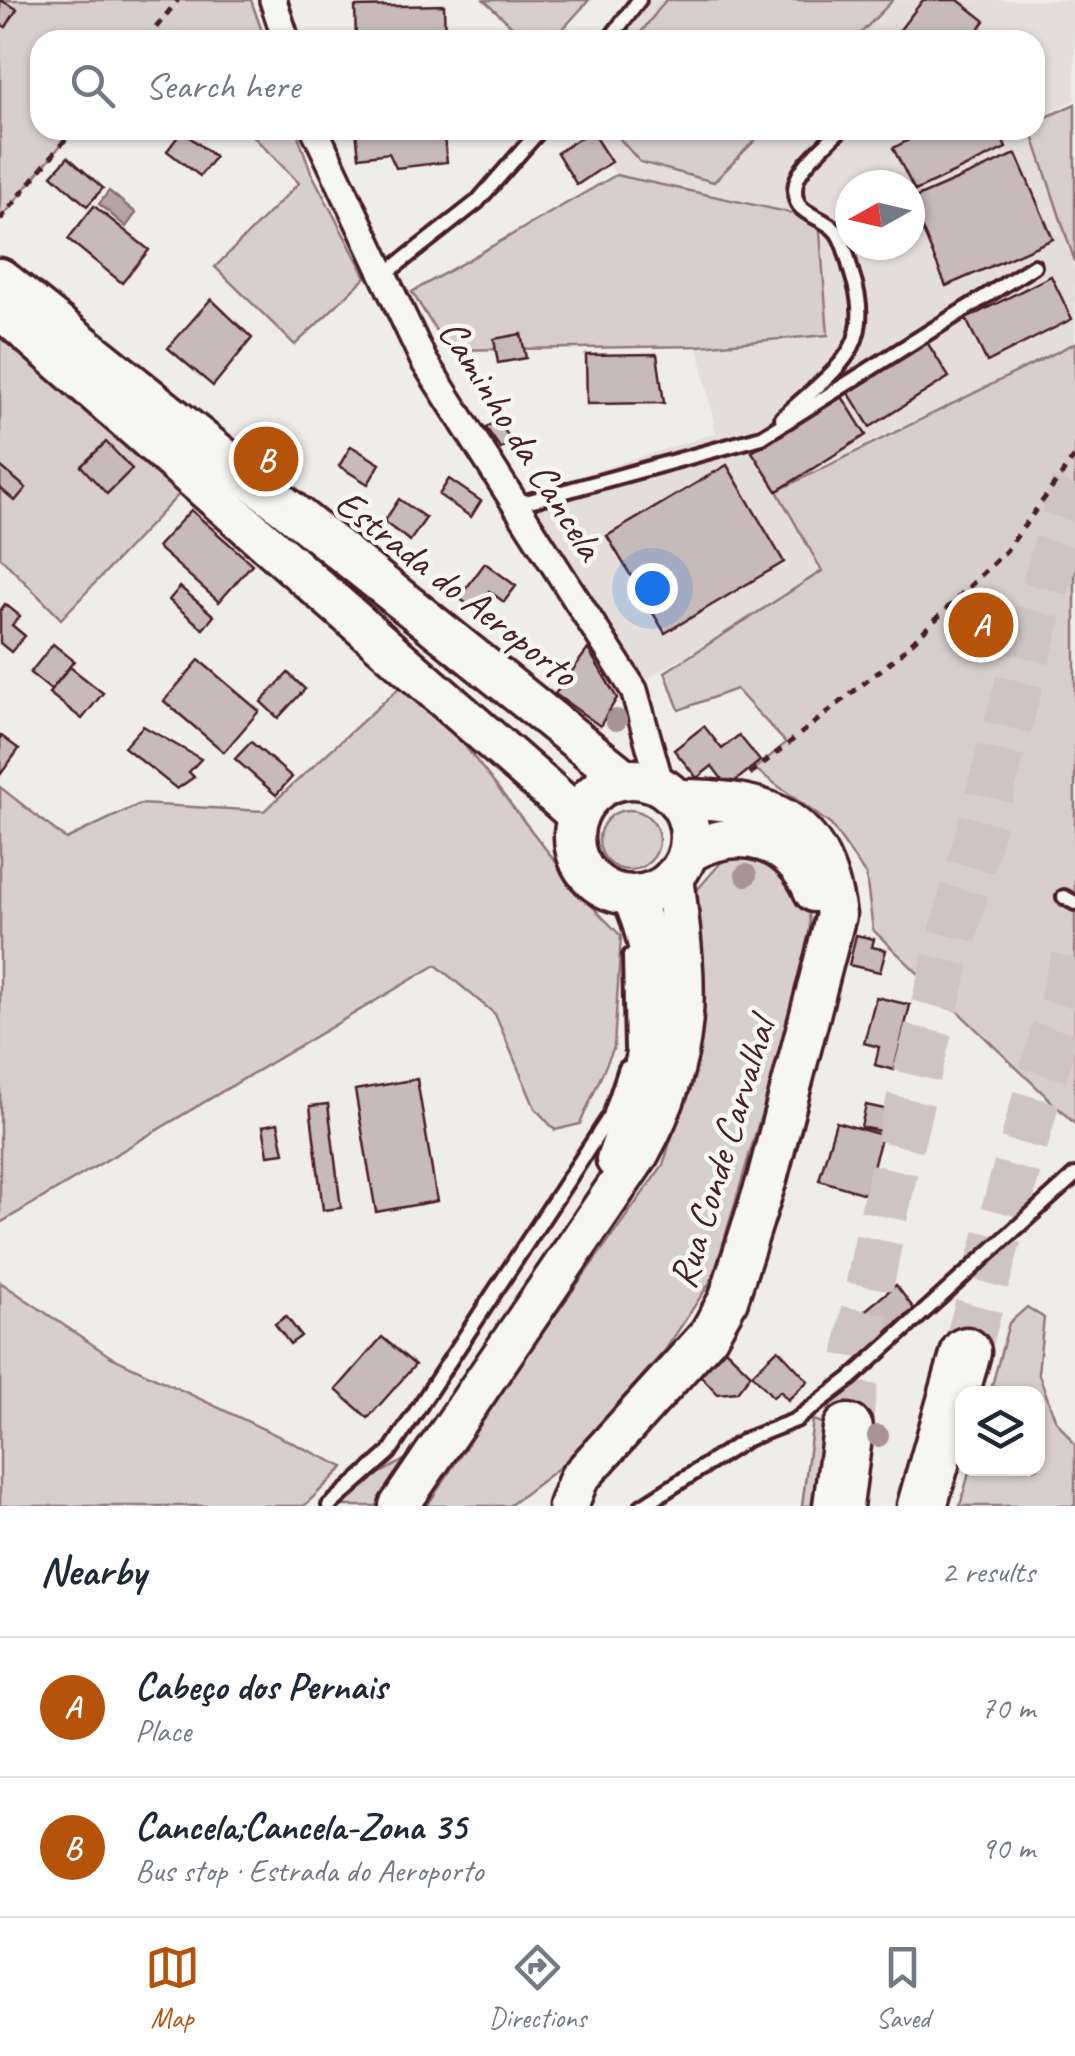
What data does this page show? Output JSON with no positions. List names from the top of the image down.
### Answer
{
  "streets": {
    "main road": ["Estrada do Aeroporto", "Rua Conde Carvalhal"],
    "street": ["Caminho da Cancela"]
  },
  "crossings": [
    ["Caminho da Cancela", "Estrada do Aeroporto"],
    ["Caminho da Cancela", "Rua Conde Carvalhal"],
    ["Estrada do Aeroporto", "Rua Conde Carvalhal"]
  ],
  "north": "left",
  "page": {
    "search": "Search here",
    "pins": ["B", "A"],
    "heading": ["Nearby", "2 results"],
    "list": [
      {
        "mark": "A",
        "name": "Cabeço dos Pernais",
        "note": "Place",
        "value": "70 m"
      },
      {
        "mark": "B",
        "name": "Cancela;Cancela-Zona 35",
        "note": "Bus stop · Estrada do Aeroporto",
        "value": "90 m"
      }
    ],
    "nav": ["Map", "Directions", "Saved"]
  }
}
